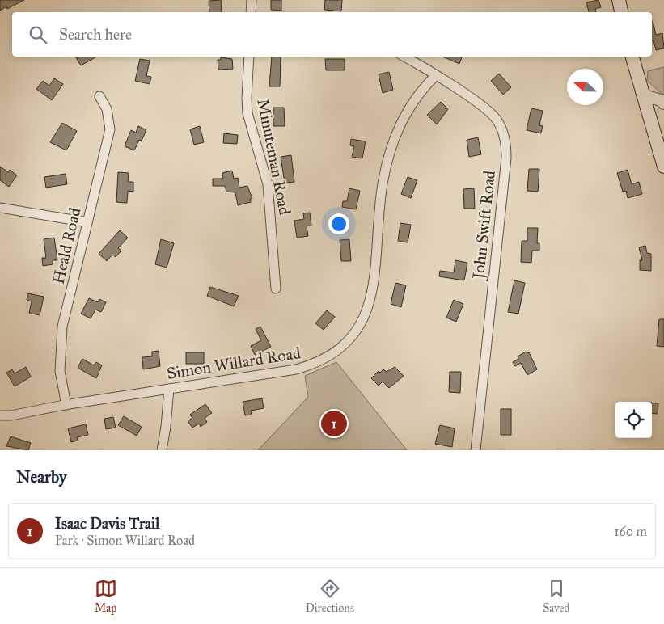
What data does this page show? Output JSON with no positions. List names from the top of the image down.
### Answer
{
  "streets": {
    "street": [
      "Minuteman Road",
      "John Swift Road",
      "Heald Road",
      "Simon Willard Road"
    ]
  },
  "crossings": [
    ["John Swift Road", "Simon Willard Road"],
    ["Heald Road", "Simon Willard Road"]
  ],
  "north": "left",
  "page": {
    "search": "Search here",
    "pins": "1",
    "heading": "Nearby",
    "list": [
      {
        "mark": "1",
        "name": "Isaac Davis Trail",
        "note": "Park · Simon Willard Road",
        "value": "160 m"
      }
    ],
    "nav": ["Map", "Directions", "Saved"]
  }
}
